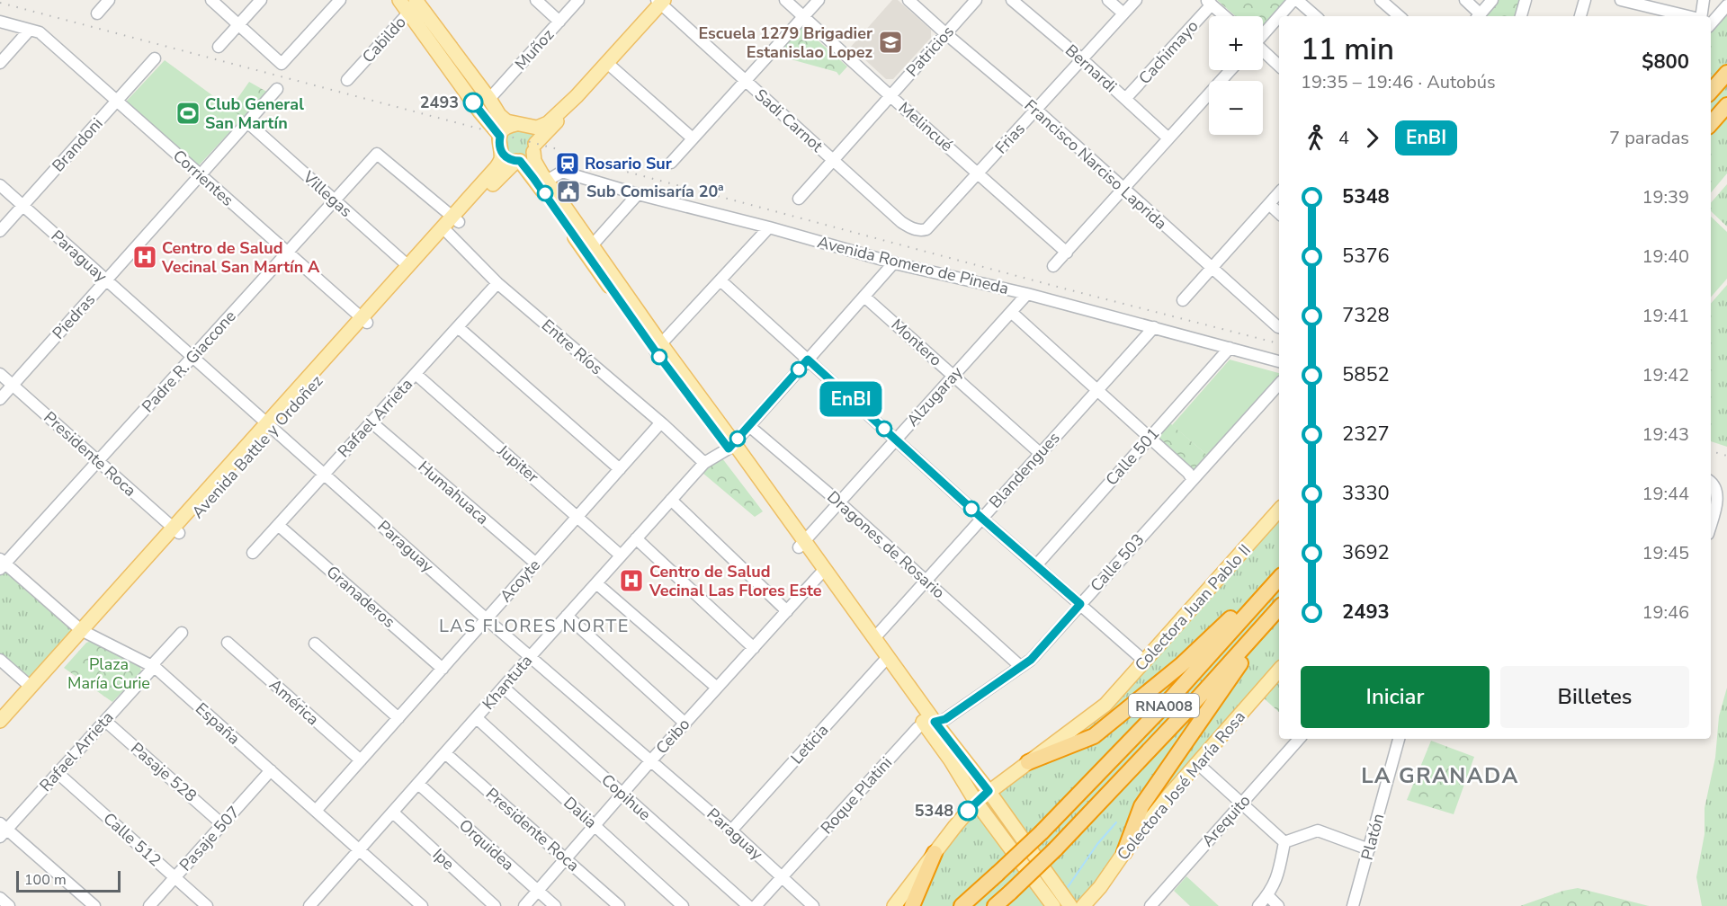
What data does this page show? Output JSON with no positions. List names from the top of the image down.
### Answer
{
  "streets": {
    "highway": ["RNA008"],
    "main road": ["Avenida Battle y Ordoñez", "Colectora Juan Pablo II", "Colectora José María Rosa"],
    "street": [
      "Cabildo",
      "Muñoz",
      "Patricios",
      "Cachimayo",
      "Bernardi",
      "Sadi Carnot",
      "Melincué",
      "Frias",
      "Brandoni",
      "Francisco Narciso Laprida",
      "Corrientes",
      "Villegas",
      "Paraguay",
      "Avenida Romero de Pineda",
      "Piedras",
      "Montero",
      "Entre Ríos",
      "Padre R. Giaccone",
      "Alzugaray",
      "Rafael Arrieta",
      "Presidente Roca",
      "Calle 501",
      "Jupiter",
      "Blandengues",
      "Humahuaca",
      "Dragones de Rosario",
      "Calle 503",
      "Acoyte",
      "Granaderos",
      "Khantuta",
      "América",
      "España",
      "Ceibo",
      "Leticia",
      "Pasaje 528",
      "Roque Platini",
      "Copihue",
      "Dalia",
      "Arequito",
      "Platón",
      "Pasaje 507",
      "Calle 512",
      "Orquidea",
      "Ipe"
    ]
  },
  "crossings": [
    ["Patricios", "Sadi Carnot"],
    ["Patricios", "Melincué"],
    ["Patricios", "Francisco Narciso Laprida"],
    ["Cachimayo", "Bernardi"],
    ["Bernardi", "Frias"],
    ["Sadi Carnot", "Frias"],
    ["Melincué", "Frias"],
    ["Frias", "Francisco Narciso Laprida"],
    ["Brandoni", "Corrientes"],
    ["Brandoni", "Paraguay"],
    ["Corrientes", "Piedras"],
    ["Corrientes", "Padre R. Giaccone"],
    ["Corrientes", "Avenida Battle y Ordoñez"],
    ["Villegas", "Piedras"],
    ["Villegas", "Padre R. Giaccone"],
    ["Villegas", "Avenida Battle y Ordoñez"],
    ["Paraguay", "Piedras"],
    ["Paraguay", "Padre R. Giaccone"],
    ["Paraguay", "Rafael Arrieta"],
    ["Paraguay", "Avenida Battle y Ordoñez"],
    ["Paraguay", "Acoyte"],
    ["Paraguay", "Khantuta"],
    ["Paraguay", "Ceibo"],
    ["Paraguay", "Leticia"],
    ["Paraguay", "Roque Platini"],
    ["Avenida Romero de Pineda", "Alzugaray"],
    ["Avenida Romero de Pineda", "Calle 501"],
    ["Avenida Romero de Pineda", "Blandengues"],
    ["Piedras", "Presidente Roca"],
    ["Montero", "Alzugaray"],
    ["Montero", "Blandengues"],
    ["Entre Ríos", "Rafael Arrieta"],
    ["Entre Ríos", "Avenida Battle y Ordoñez"],
    ["Entre Ríos", "Acoyte"],
    ["Entre Ríos", "Khantuta"],
    ["Padre R. Giaccone", "Avenida Battle y Ordoñez"],
    ["Padre R. Giaccone", "Presidente Roca"],
    ["Padre R. Giaccone", "España"],
    ["Alzugaray", "Dragones de Rosario"],
    ["Rafael Arrieta", "Jupiter"],
    ["Rafael Arrieta", "Humahuaca"],
    ["Rafael Arrieta", "Granaderos"],
    ["Rafael Arrieta", "España"],
    ["Rafael Arrieta", "Pasaje 528"],
    ["Rafael Arrieta", "Calle 512"],
    ["Avenida Battle y Ordoñez", "Presidente Roca"],
    ["Avenida Battle y Ordoñez", "España"],
    ["Presidente Roca", "Khantuta"],
    ["Presidente Roca", "Ceibo"],
    ["Jupiter", "Acoyte"],
    ["Jupiter", "Khantuta"],
    ["Blandengues", "Dragones de Rosario"],
    ["Humahuaca", "Acoyte"],
    ["Dragones de Rosario", "Calle 503"],
    ["Calle 503", "Roque Platini"],
    ["Acoyte", "Granaderos"],
    ["Acoyte", "América"],
    ["Acoyte", "España"],
    ["Colectora Juan Pablo II", "RNA008"],
    ["Khantuta", "España"],
    ["Khantuta", "Copihue"],
    ["Khantuta", "Dalia"],
    ["Khantuta", "Orquidea"],
    ["Khantuta", "Ipe"],
    ["España", "Pasaje 507"],
    ["Ceibo", "Copihue"],
    ["Ceibo", "Dalia"],
    ["Ceibo", "Orquidea"],
    ["Pasaje 528", "Pasaje 507"],
    ["Pasaje 507", "Calle 512"]
  ],
  "districts": ["LAS FLORES NORTE", "LA GRANADA"],
  "parks": ["Plaza María Curie"],
  "places": {
    "school or university": ["Escuela 1279 Brigadier Estanislao Lopez"],
    "other": ["2493", "5348"],
    "sports": ["Club General San Martín"],
    "station": ["Rosario Sur"],
    "public building": ["Sub Comisaría 20ª"],
    "hospital": ["Centro de Salud Vecinal San Martín A", "Centro de Salud Vecinal Las Flores Este"]
  },
  "lines": ["bus line EnBI"],
  "scale_bar": "100 m",
  "page": {
    "on_map": "EnBI",
    "map_buttons": ["+", "−"],
    "heading": ["11 min", "19:35 – 19:46 · Autobús", "$800"],
    "legs": ["4", "EnBI", "7 paradas"],
    "list": [
      {
        "name": "5348",
        "value": "19:39"
      },
      {
        "name": "5376",
        "value": "19:40"
      },
      {
        "name": "7328",
        "value": "19:41"
      },
      {
        "name": "5852",
        "value": "19:42"
      },
      {
        "name": "2327",
        "value": "19:43"
      },
      {
        "name": "3330",
        "value": "19:44"
      },
      {
        "name": "3692",
        "value": "19:45"
      },
      {
        "name": "2493",
        "value": "19:46"
      }
    ],
    "buttons": ["Iniciar", "Billetes"],
    "scale": "100 m"
  }
}
